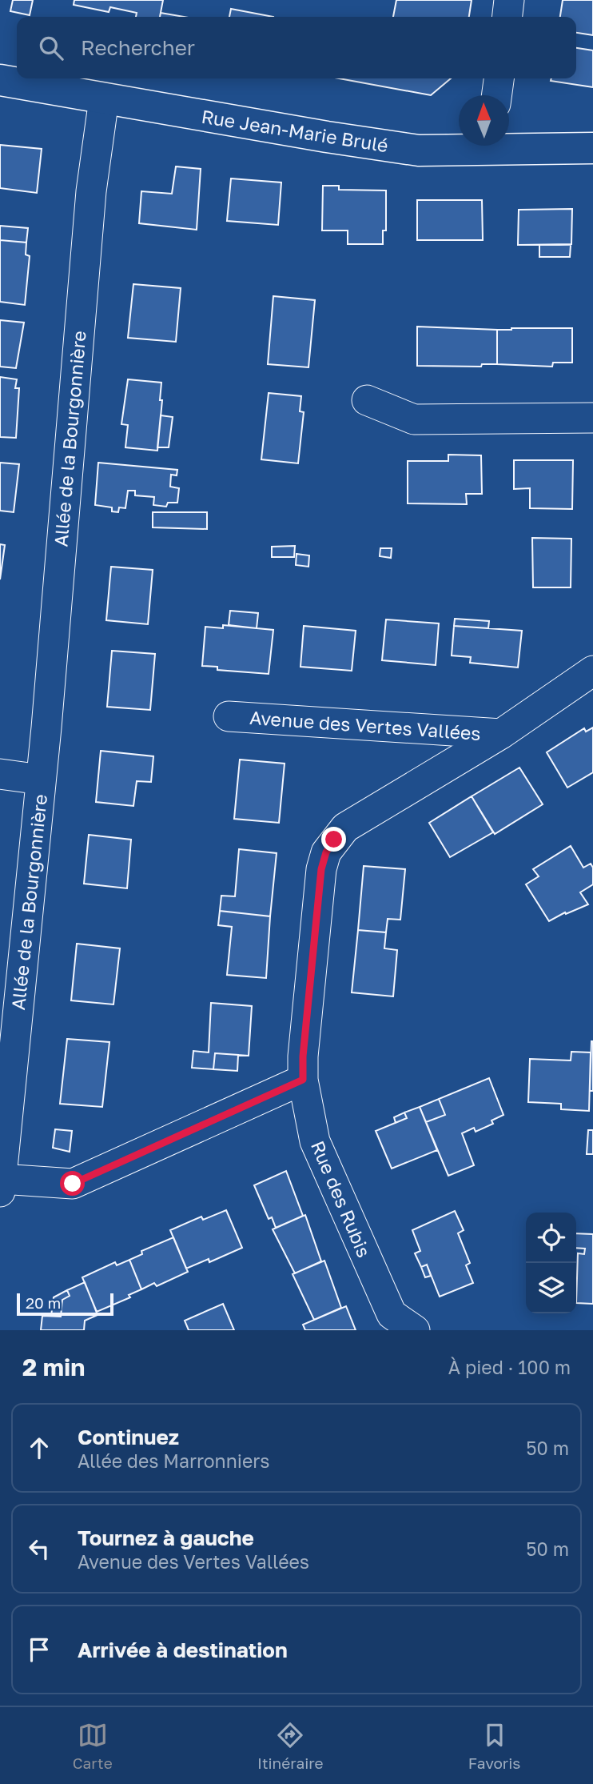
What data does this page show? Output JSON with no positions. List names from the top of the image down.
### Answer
{
  "streets": {
    "street": [
      "Rue Jean-Marie Brulé",
      "Allée de la Bourgonnière",
      "Avenue des Vertes Vallées",
      "Rue des Rubis"
    ]
  },
  "crossings": [
    ["Rue Jean-Marie Brulé", "Allée de la Bourgonnière"],
    ["Avenue des Vertes Vallées", "Rue des Rubis"]
  ],
  "scale_bar": "20 m",
  "north": "top",
  "page": {
    "search": "Rechercher",
    "scale": "20 m",
    "heading": ["2 min", "À pied · 100 m"],
    "list": [
      ["Continuez", "Allée des Marronniers", "50 m"],
      ["Tournez à gauche", "Avenue des Vertes Vallées", "50 m"],
      "Arrivée à destination"
    ],
    "nav": ["Carte", "Itinéraire", "Favoris"]
  }
}
